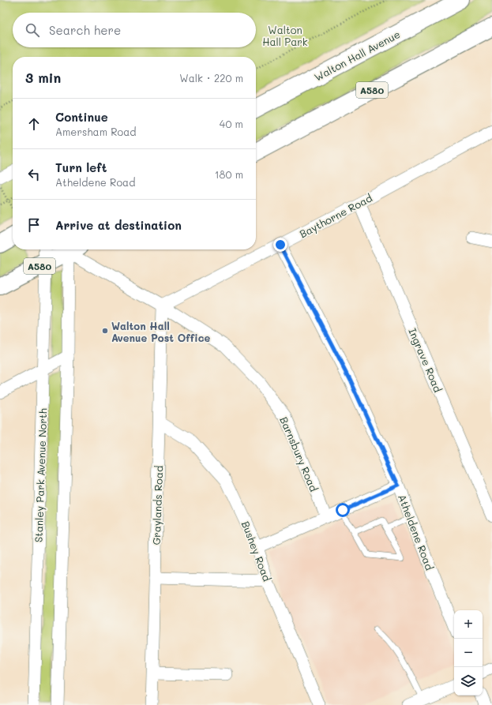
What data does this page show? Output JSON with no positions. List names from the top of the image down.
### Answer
{
  "streets": {
    "highway": ["Walton Hall Avenue", "A580"],
    "street": [
      "Baythorne Road",
      "Ingrave Road",
      "Barnsbury Road",
      "Stanley Park Avenue North",
      "Graylands Road",
      "Atheldene Road",
      "Bushey Road"
    ]
  },
  "crossings": [
    ["A580", "Stanley Park Avenue North"],
    ["Baythorne Road", "Ingrave Road"],
    ["Baythorne Road", "Barnsbury Road"],
    ["Baythorne Road", "Graylands Road"],
    ["Baythorne Road", "Atheldene Road"],
    ["Barnsbury Road", "Graylands Road"],
    ["Graylands Road", "Bushey Road"]
  ],
  "parks": ["Walton Hall Park"],
  "places": ["Walton Hall Avenue Post Office"],
  "page": {
    "search": "Search here",
    "heading": ["3 min", "Walk · 220 m"],
    "list": [
      ["Continue", "Amersham Road", "40 m"],
      ["Turn left", "Atheldene Road", "180 m"],
      "Arrive at destination"
    ],
    "map_buttons": ["+", "−"]
  }
}
